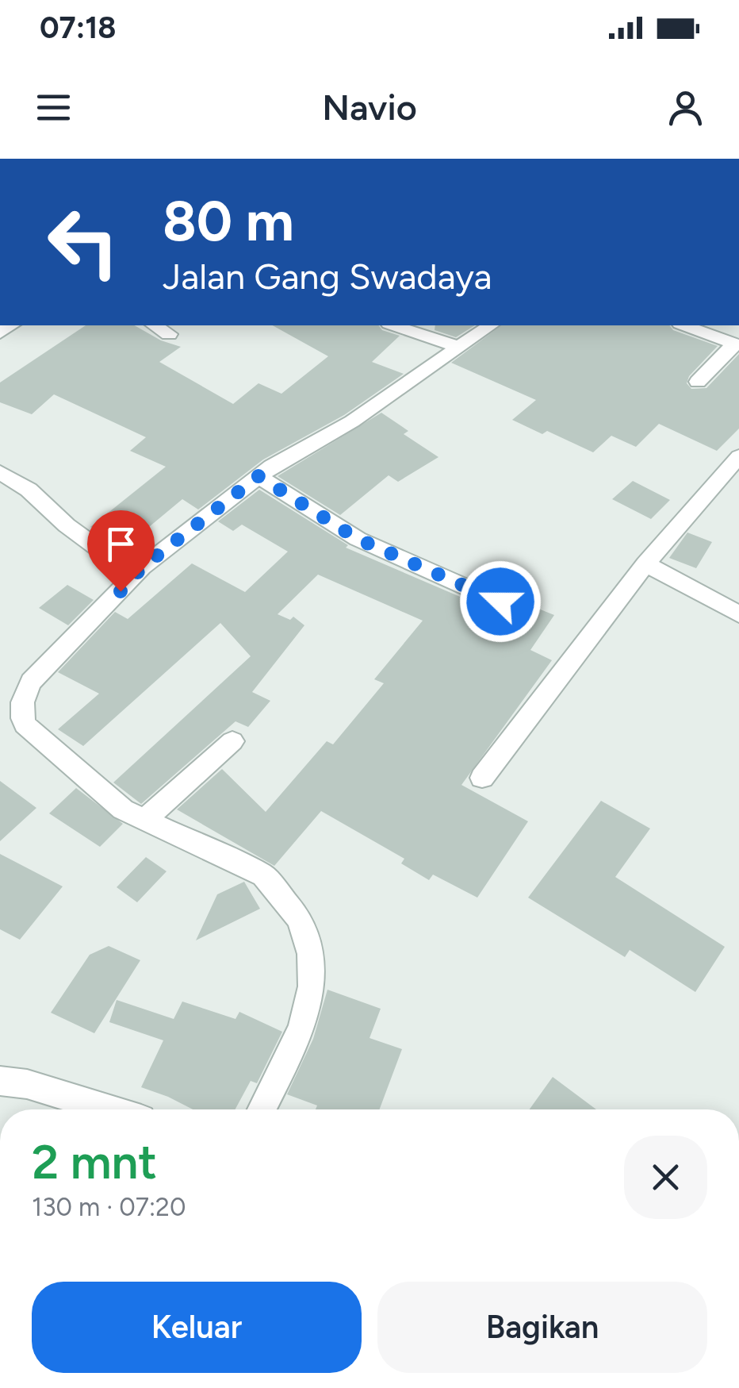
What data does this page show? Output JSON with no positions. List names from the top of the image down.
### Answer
{
  "page": {
    "status": "07:18",
    "header": "Navio",
    "turn": ["80 m", "Jalan Gang Swadaya"],
    "heading": ["2 mnt", "130 m · 07:20"],
    "buttons": ["Keluar", "Bagikan"]
  }
}
